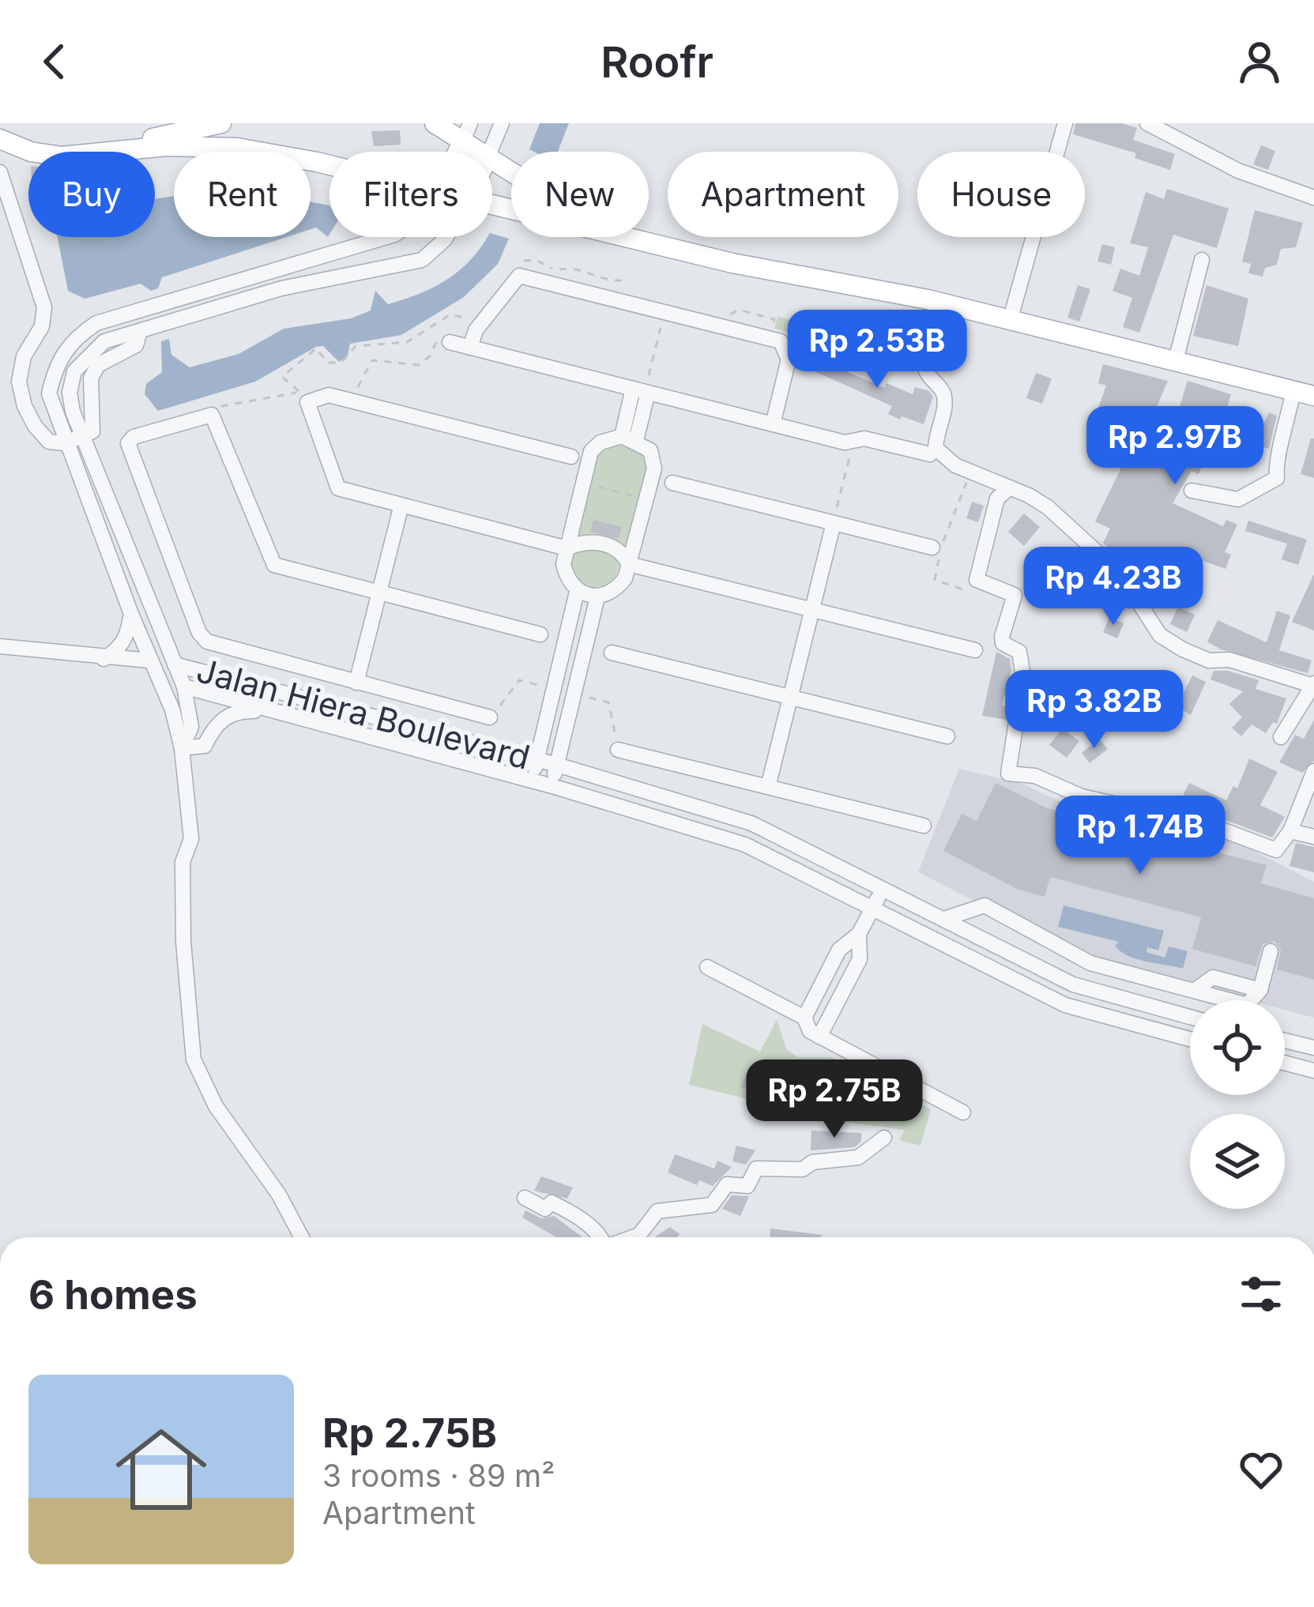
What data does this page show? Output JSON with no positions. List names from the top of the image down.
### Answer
{
  "streets": {
    "street": ["Jalan Hiera Boulevard"]
  },
  "page": {
    "header": "Roofr",
    "chip": [
      "Buy",
      "Rent",
      "Filters",
      "New",
      "Apartment",
      "House"
    ],
    "price": [
      "Rp 2.53B",
      "Rp 2.97B",
      "Rp 4.23B",
      "Rp 3.82B",
      "Rp 1.74B",
      "Rp 2.75B"
    ],
    "heading": "6 homes",
    "list": [
      {
        "name": "Rp 2.75B",
        "note": "3 rooms · 89 m² · Apartment"
      }
    ]
  }
}
